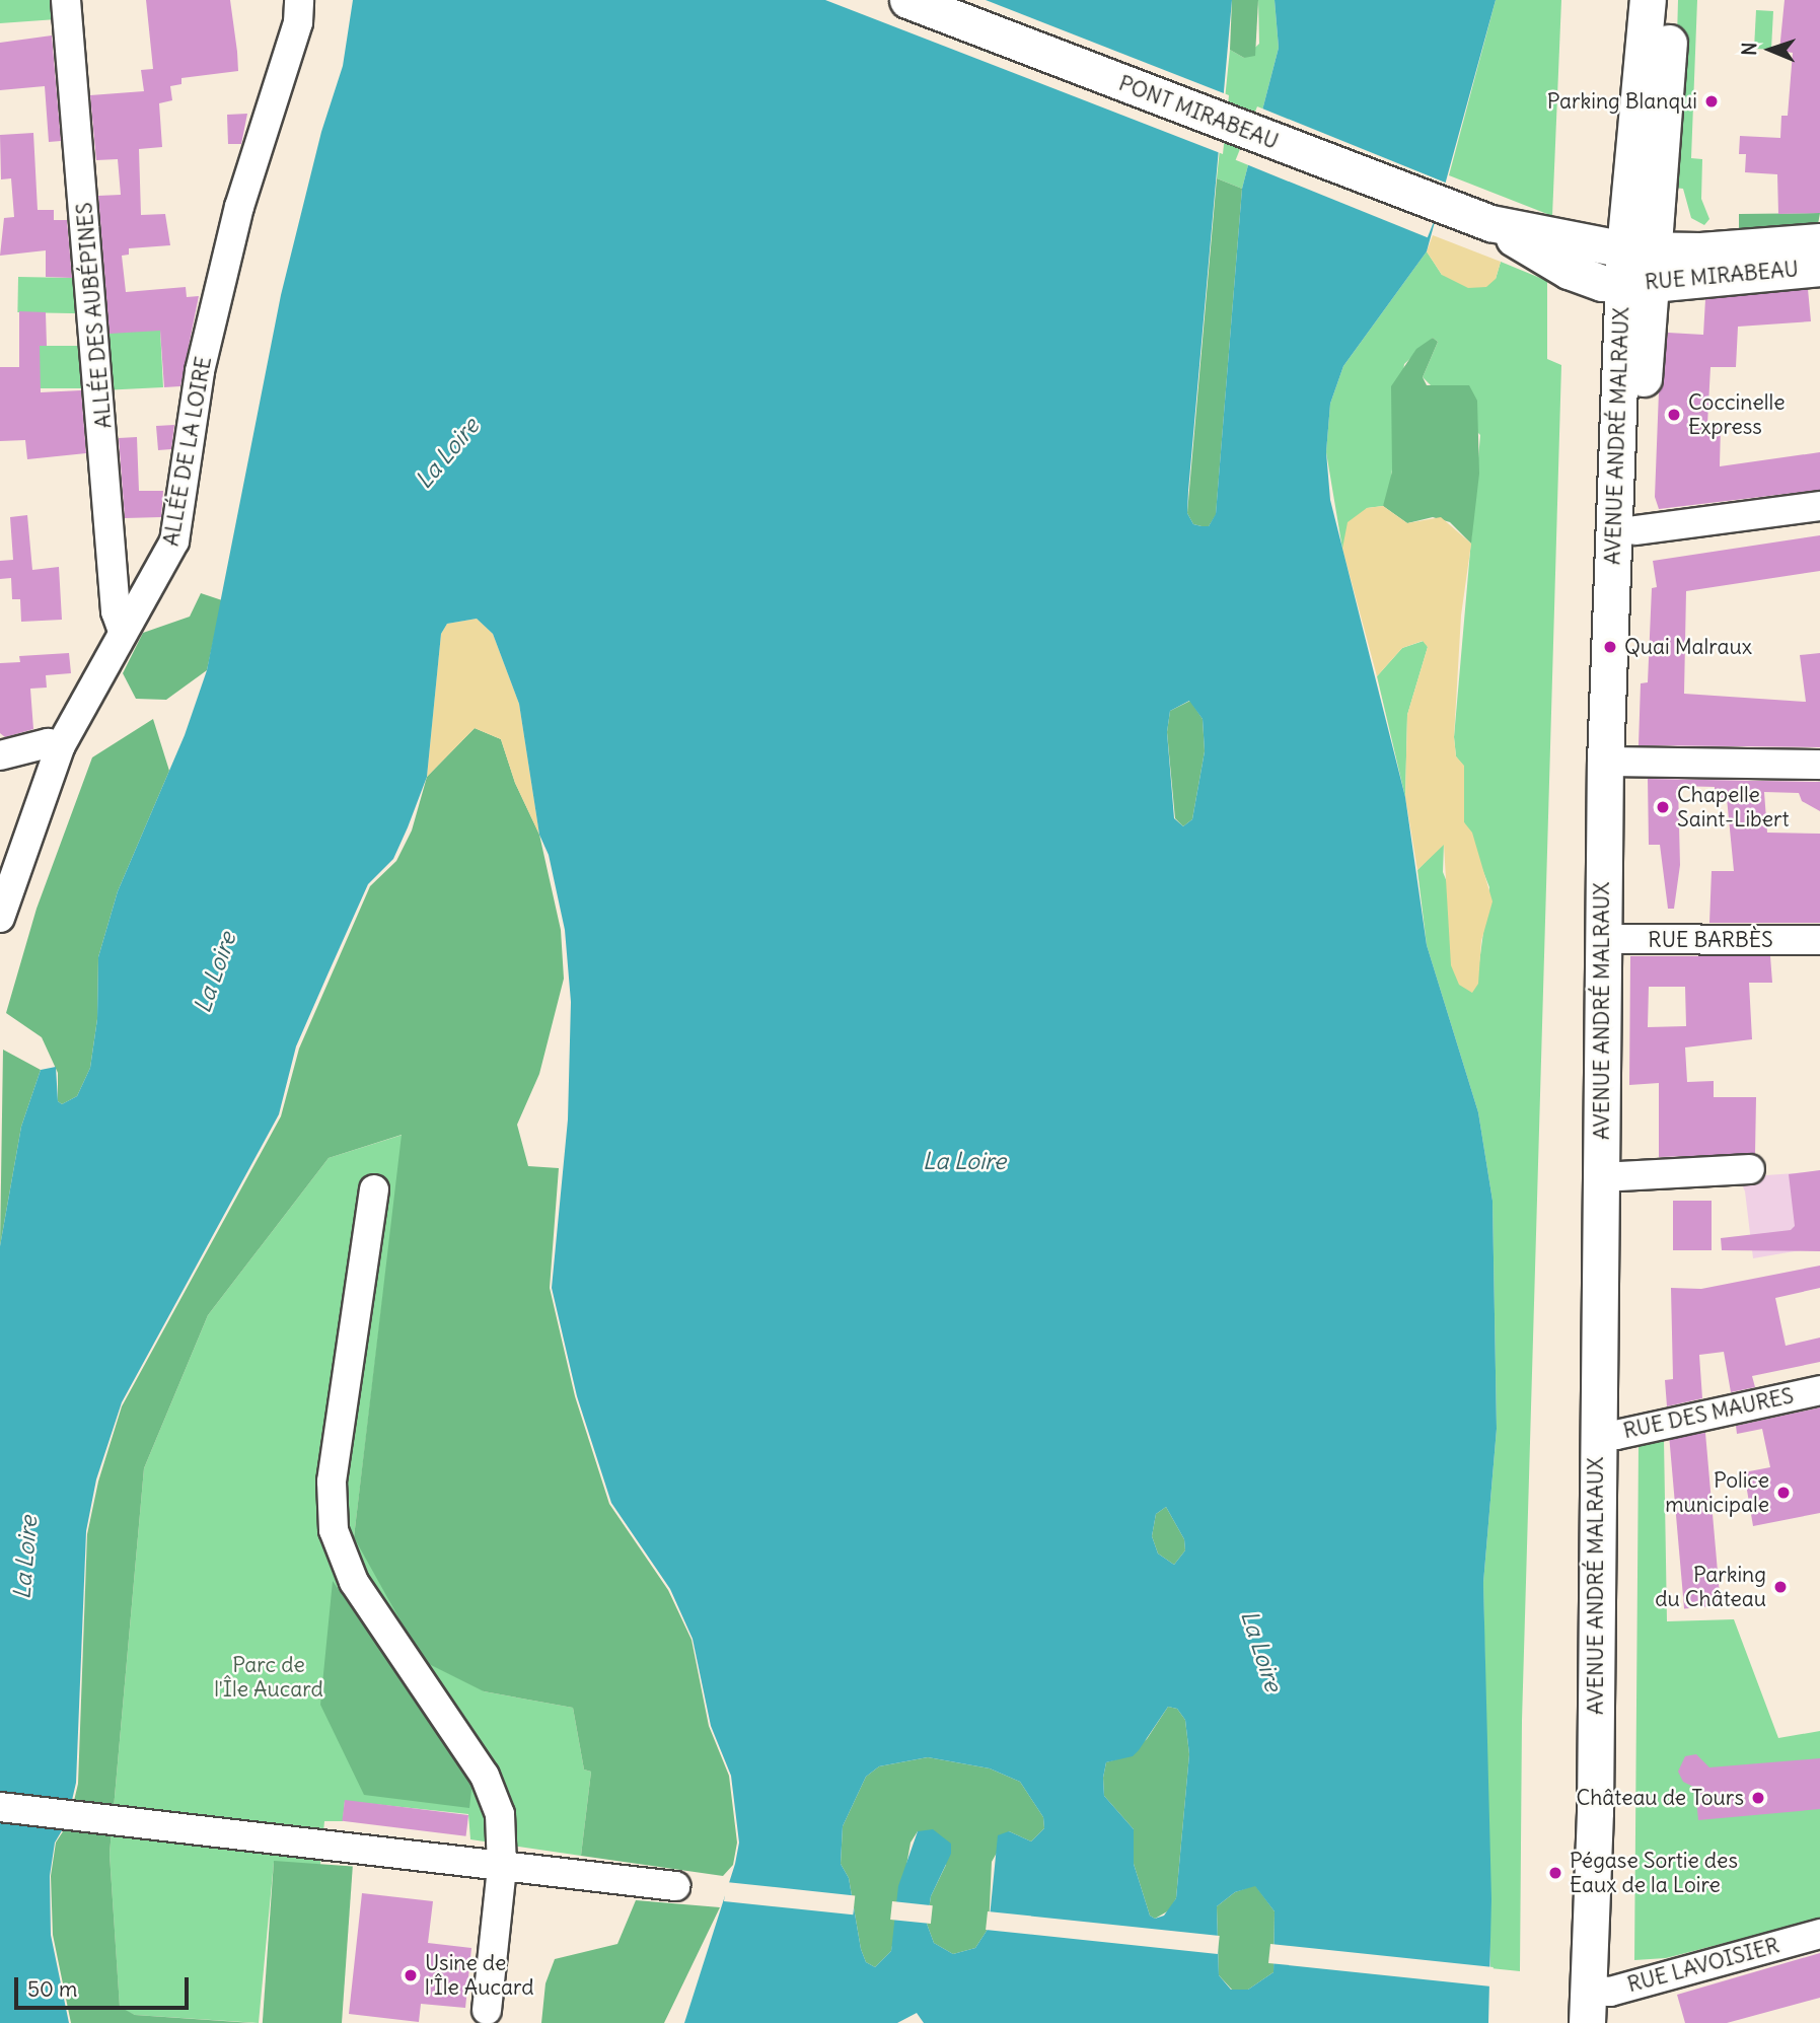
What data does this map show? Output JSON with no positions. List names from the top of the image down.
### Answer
{
  "streets": {
    "main road": ["PONT MIRABEAU", "RUE MIRABEAU", "AVENUE ANDRÉ MALRAUX"],
    "street": [
      "ALLÉE DES AUBÉPINES",
      "ALLÉE DE LA LOIRE",
      "RUE BARBÈS",
      "RUE DES MAURES",
      "RUE LAVOISIER"
    ]
  },
  "crossings": [
    ["PONT MIRABEAU", "RUE MIRABEAU"],
    ["PONT MIRABEAU", "AVENUE ANDRÉ MALRAUX"],
    ["RUE MIRABEAU", "AVENUE ANDRÉ MALRAUX"],
    ["ALLÉE DES AUBÉPINES", "ALLÉE DE LA LOIRE"],
    ["AVENUE ANDRÉ MALRAUX", "RUE BARBÈS"],
    ["AVENUE ANDRÉ MALRAUX", "RUE DES MAURES"],
    ["AVENUE ANDRÉ MALRAUX", "RUE LAVOISIER"]
  ],
  "water": ["La Loire"],
  "parks": ["Parc de l'Île Aucard"],
  "places": [
    "Parking Blanqui",
    "Coccinelle Express",
    "Quai Malraux",
    "Chapelle Saint-Libert",
    "Police municipale",
    "Parking du Château",
    "Château de Tours",
    "Pégase Sortie des Eaux de la Loire",
    "Usine de l'Île Aucard"
  ],
  "scale_bar": "50 m",
  "north": "left"
}
